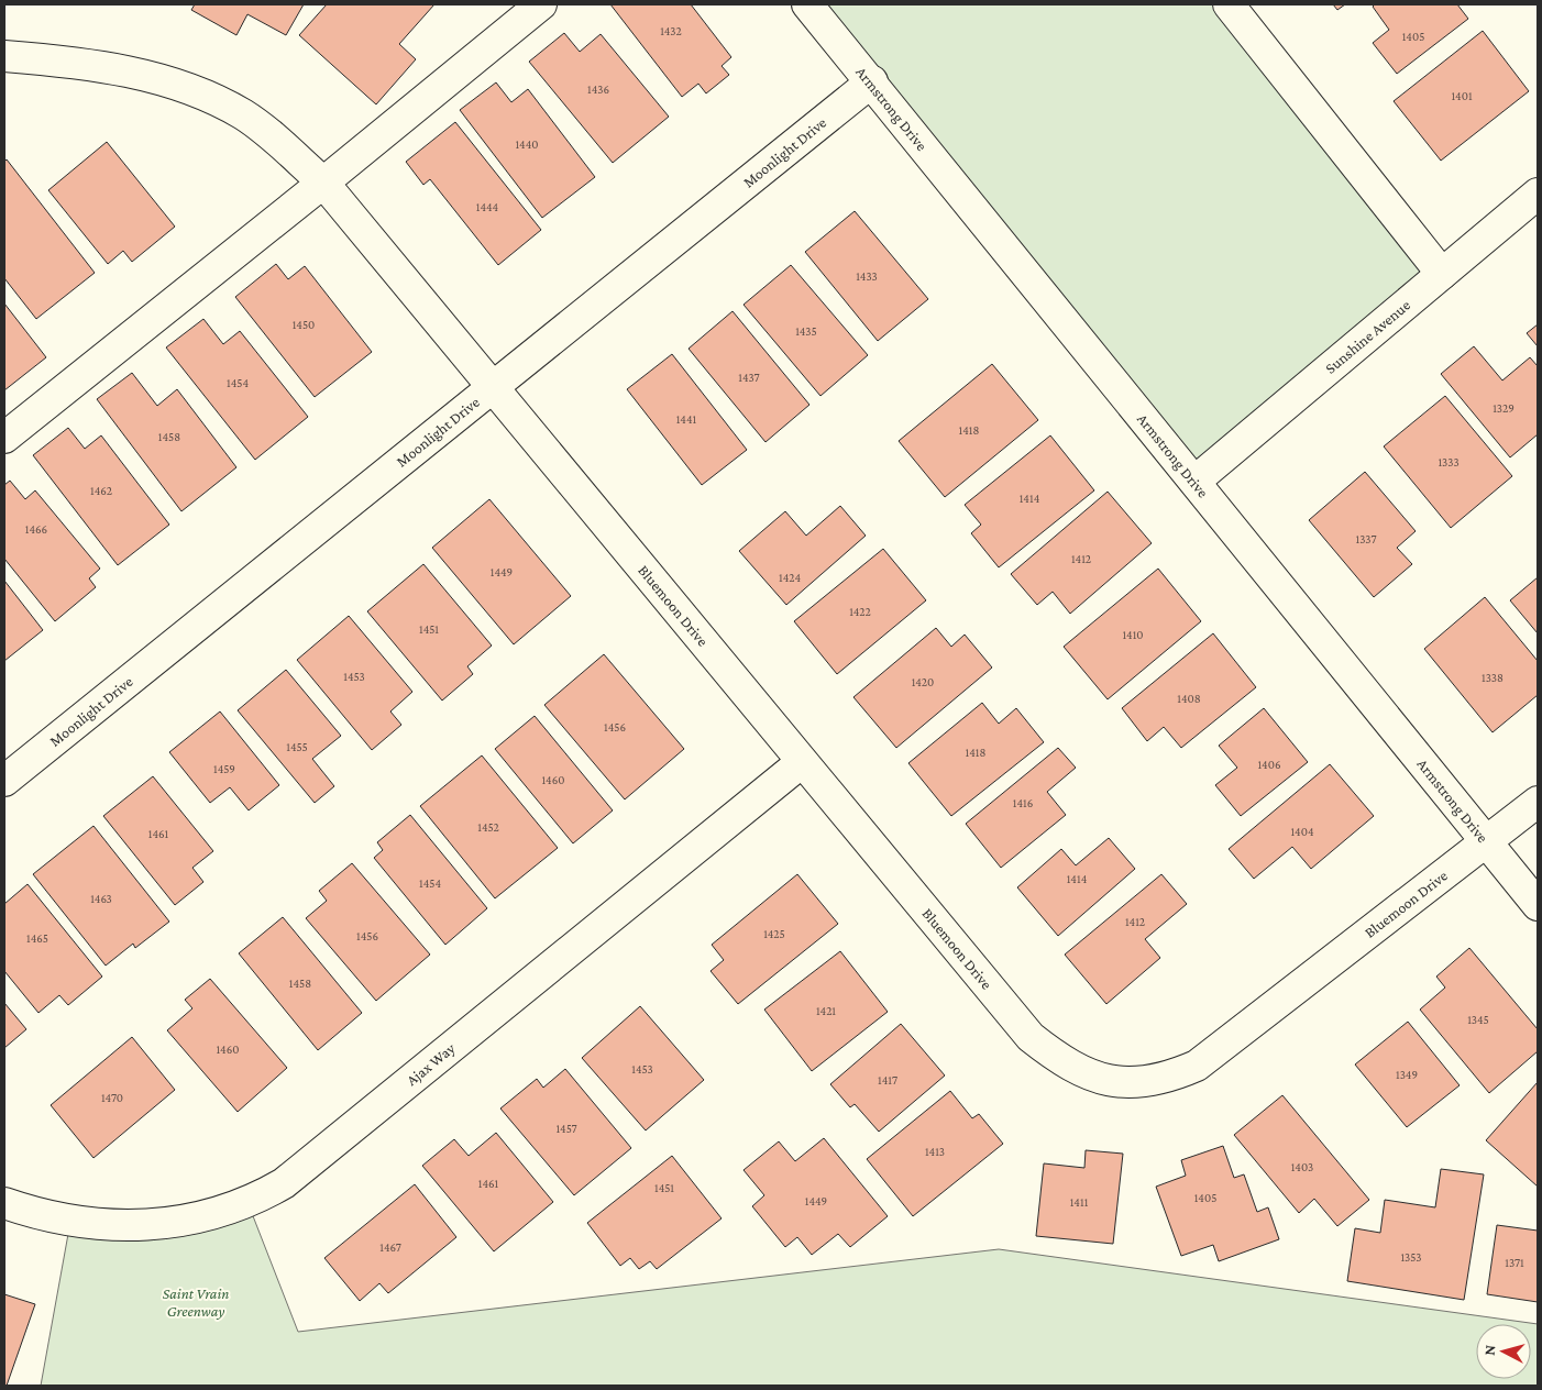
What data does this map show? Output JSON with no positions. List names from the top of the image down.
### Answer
{
  "streets": {
    "street": [
      "Armstrong Drive",
      "Moonlight Drive",
      "Sunshine Avenue",
      "Bluemoon Drive",
      "Ajax Way"
    ]
  },
  "crossings": [
    ["Armstrong Drive", "Moonlight Drive"],
    ["Armstrong Drive", "Sunshine Avenue"],
    ["Armstrong Drive", "Bluemoon Drive"],
    ["Moonlight Drive", "Bluemoon Drive"],
    ["Bluemoon Drive", "Ajax Way"]
  ],
  "parks": ["Saint Vrain Greenway"],
  "house_numbers": [
    "1432",
    "1405",
    "1436",
    "1401",
    "1440",
    "1444",
    "1433",
    "1450",
    "1435",
    "1437",
    "1454",
    "1329",
    "1441",
    "1418",
    "1458",
    "1333",
    "1462",
    "1414",
    "1466",
    "1337",
    "1412",
    "1449",
    "1424",
    "1422",
    "1451",
    "1410",
    "1453",
    "1338",
    "1420",
    "1408",
    "1456",
    "1455",
    "1418",
    "1406",
    "1459",
    "1460",
    "1416",
    "1452",
    "1404",
    "1461",
    "1414",
    "1454",
    "1463",
    "1412",
    "1425",
    "1456",
    "1465",
    "1458",
    "1421",
    "1345",
    "1460",
    "1453",
    "1349",
    "1417",
    "1470",
    "1457",
    "1413",
    "1403",
    "1461",
    "1451",
    "1405",
    "1449",
    "1411",
    "1467",
    "1353",
    "1371"
  ],
  "north": "left"
}
